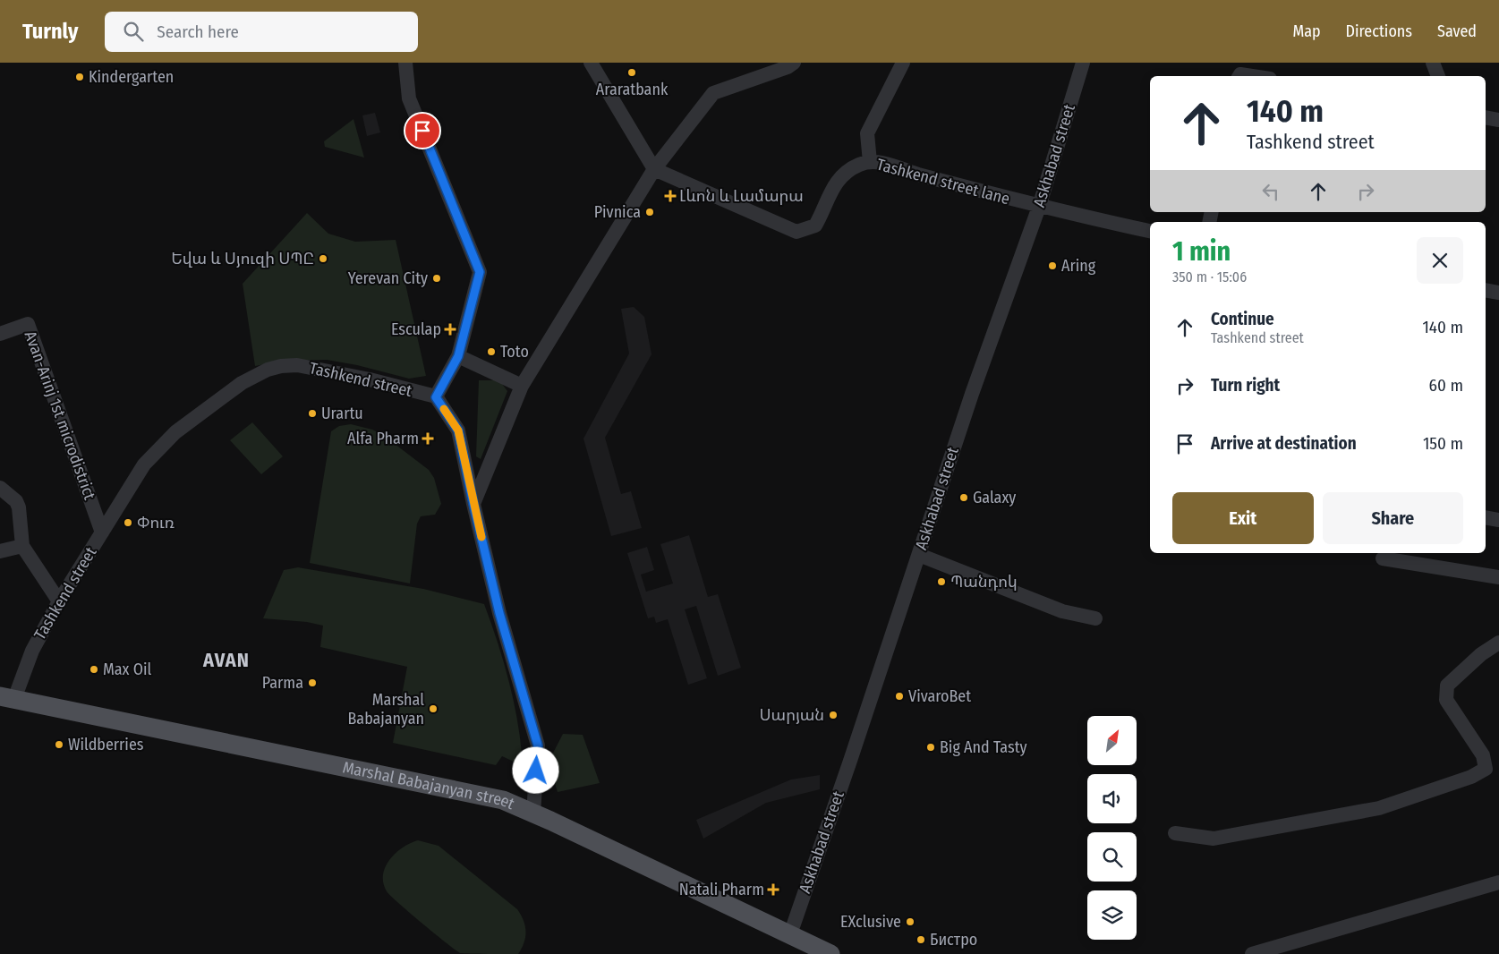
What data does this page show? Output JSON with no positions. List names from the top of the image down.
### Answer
{
  "streets": {
    "main road": ["Marshal Babajanyan street"],
    "street": [
      "Askhabad street",
      "Tashkend street lane",
      "Tashkend street",
      "Avan-Arinj 1st microdistrict"
    ]
  },
  "crossings": [
    ["Askhabad street", "Tashkend street lane"],
    ["Askhabad street", "Marshal Babajanyan street"],
    ["Tashkend street", "Avan-Arinj 1st microdistrict"],
    ["Tashkend street", "Marshal Babajanyan street"]
  ],
  "districts": ["AVAN"],
  "places": {
    "other": [
      "Araratbank",
      "Kindergarten",
      "Pivnica",
      "Եվա և Սյուզի ՍՊԸ",
      "Aring",
      "Yerevan City",
      "Toto",
      "Urartu",
      "Galaxy",
      "Փուռ",
      "Պանդոկ",
      "Max Oil",
      "Parma",
      "VivaroBet",
      "Marshal Babajanyan",
      "Սարյան",
      "Wildberries",
      "Big And Tasty",
      "EXclusive",
      "Бистро"
    ],
    "health": [
      "Լևոն և Լամարա",
      "Esculap",
      "Alfa Pharm",
      "Natali Pharm"
    ]
  },
  "north": "top right",
  "page": {
    "header": "Turnly",
    "search": "Search here",
    "nav": ["Map", "Directions", "Saved"],
    "turn": ["140 m", "Tashkend street"],
    "heading": ["1 min", "350 m · 15:06"],
    "list": [
      {
        "name": "Continue",
        "note": "Tashkend street",
        "value": "140 m"
      },
      {
        "name": "Turn right",
        "value": "60 m"
      },
      {
        "name": "Arrive at destination",
        "value": "150 m"
      }
    ],
    "buttons": ["Exit", "Share"]
  }
}
